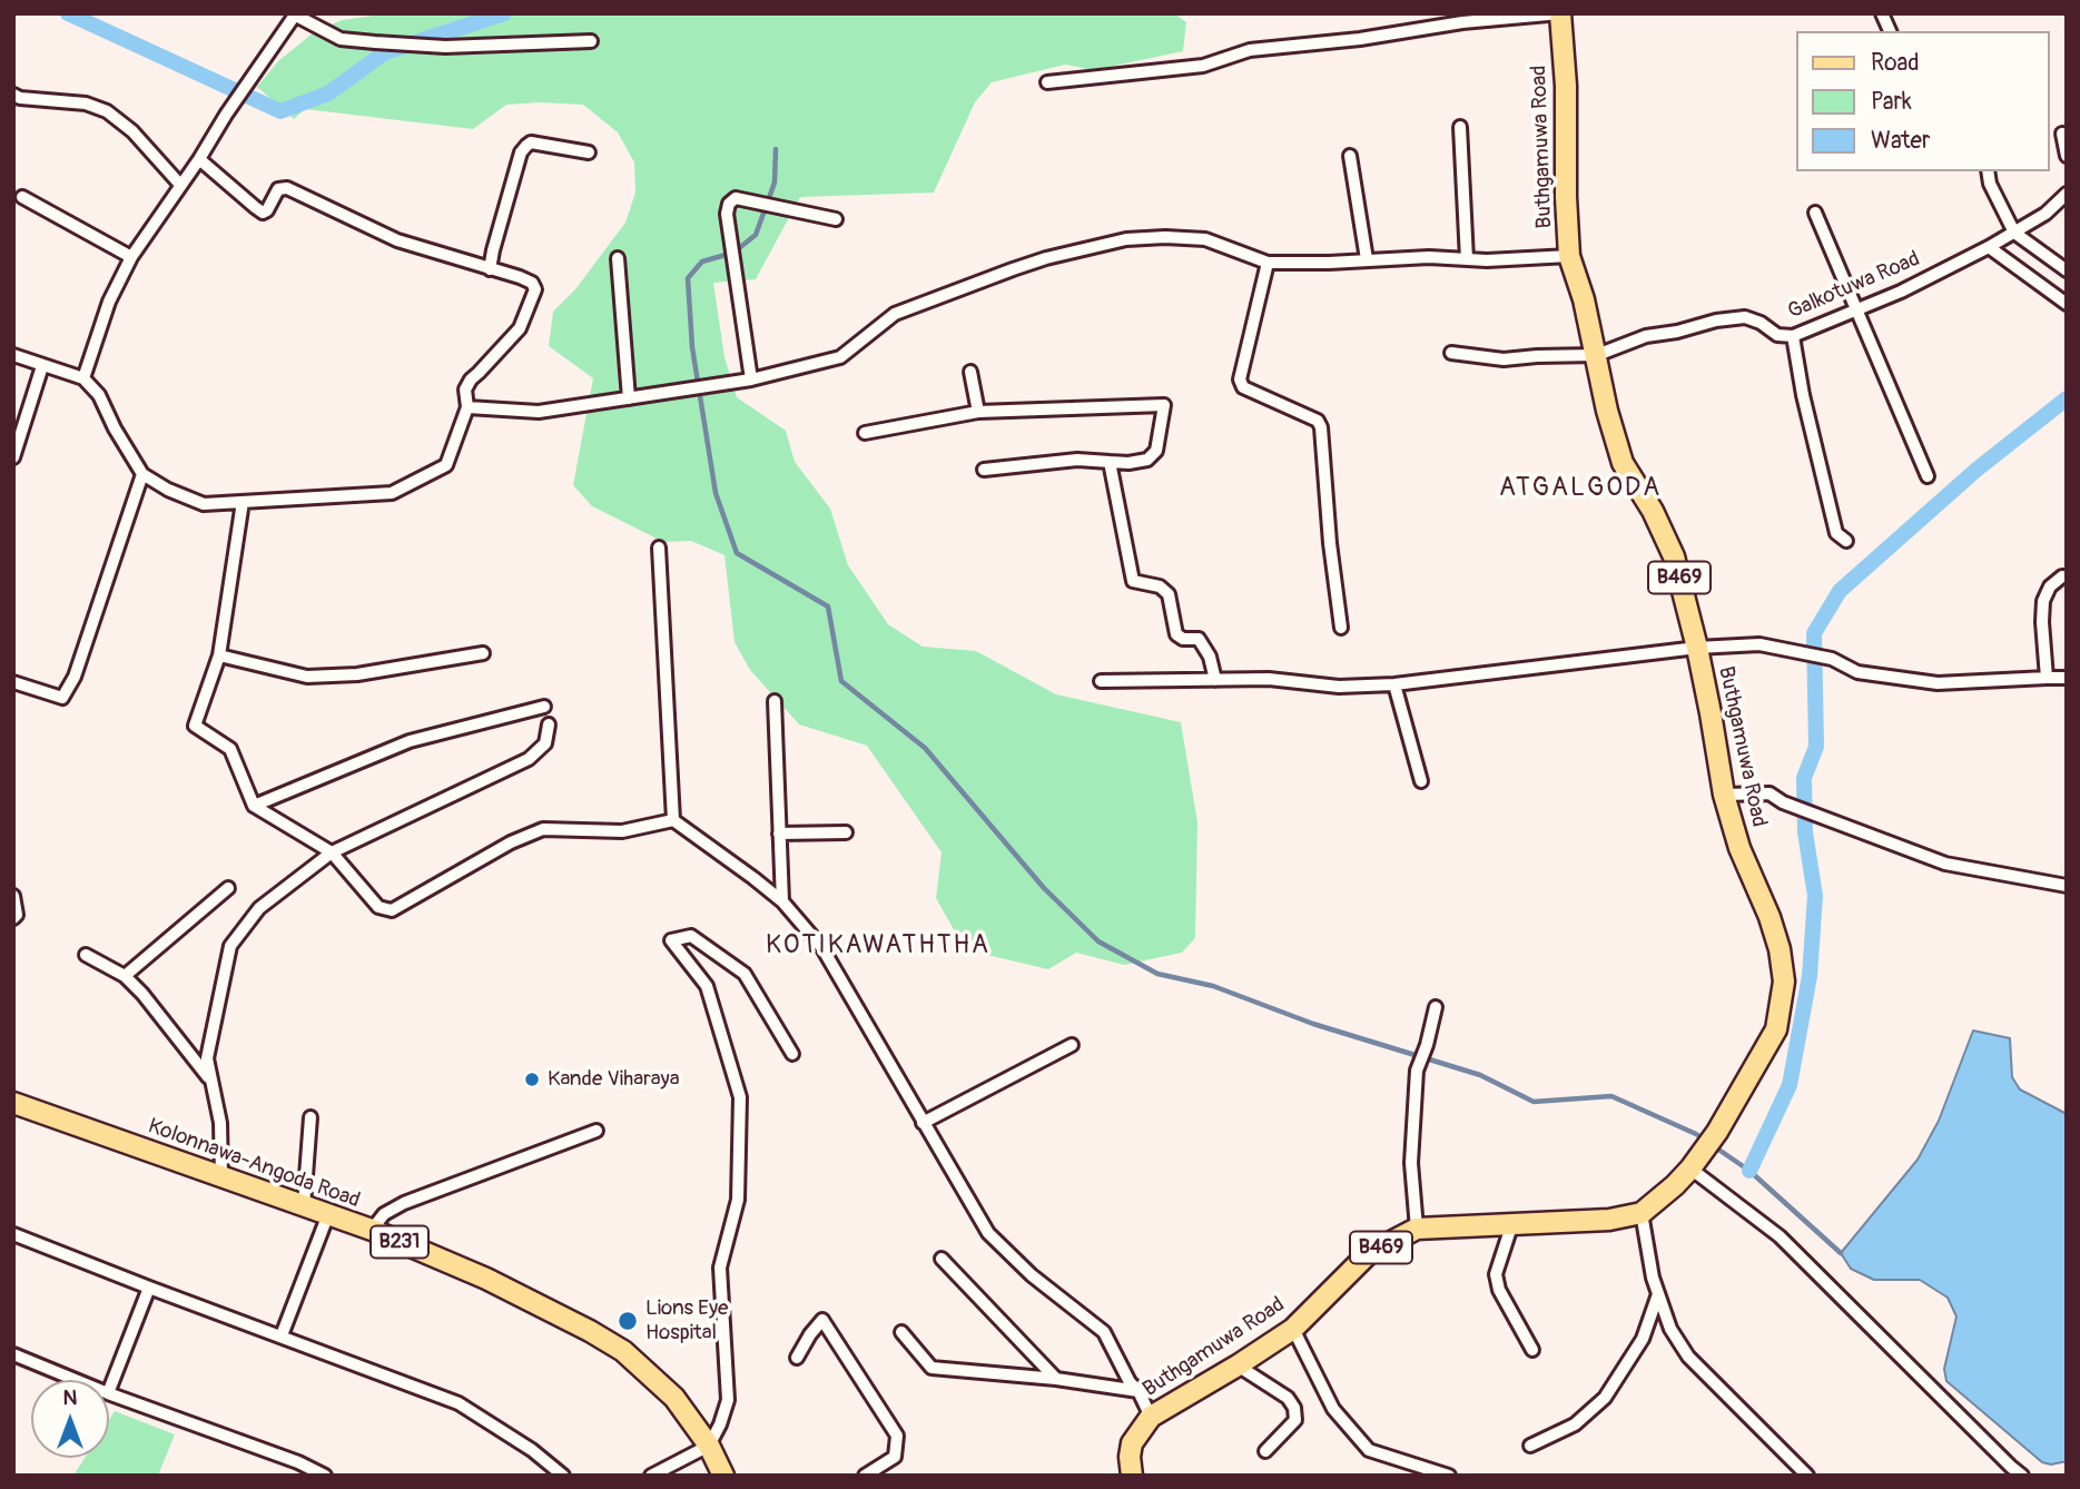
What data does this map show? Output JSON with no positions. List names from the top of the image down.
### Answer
{
  "streets": {
    "main road": [
      "Buthgamuwa Road",
      "B469",
      "Kolonnawa-Angoda Road",
      "B231"
    ],
    "street": ["Galkotuwa Road"]
  },
  "crossings": [
    ["Buthgamuwa Road", "Galkotuwa Road"]
  ],
  "districts": ["ATGALGODA", "KOTIKAWATHTHA"],
  "places": ["Kande Viharaya", "Lions Eye Hospital"],
  "legend": ["Road", "Park", "Water"],
  "north": "top"
}
